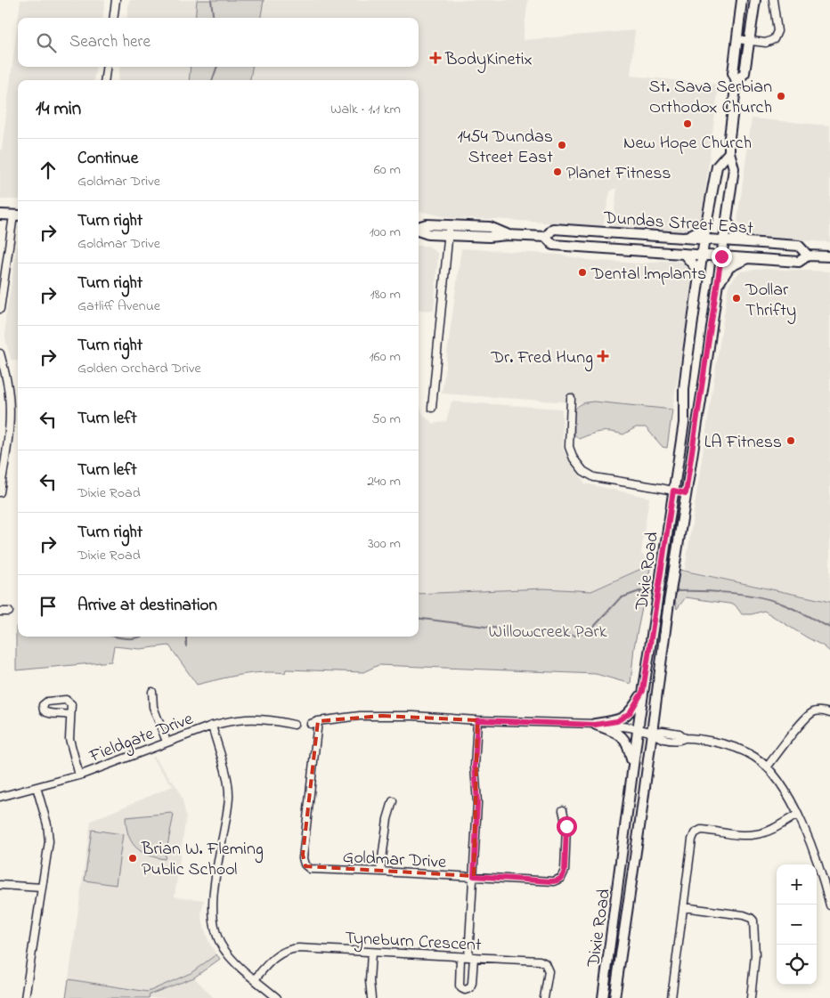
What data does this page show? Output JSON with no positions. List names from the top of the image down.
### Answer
{
  "streets": {
    "main road": ["Dundas Street East", "Dixie Road"],
    "street": ["Fieldgate Drive", "Goldmar Drive", "Tyneburn Crescent"]
  },
  "crossings": [
    ["Dundas Street East", "Dixie Road"]
  ],
  "parks": ["Willowcreek Park"],
  "places": {
    "health": ["BodyKinetix", "Dr. Fred Hung"],
    "other": [
      "St. Sava Serbian Orthodox Church",
      "New Hope Church",
      "1454 Dundas Street East",
      "Planet Fitness",
      "Dental !mplants",
      "Dollar Thrifty",
      "LA Fitness",
      "Brian W. Fleming Public School"
    ]
  },
  "page": {
    "search": "Search here",
    "heading": ["14 min", "Walk · 1.1 km"],
    "list": [
      ["Continue", "Goldmar Drive", "60 m"],
      ["Turn right", "Goldmar Drive", "100 m"],
      ["Turn right", "Gatliff Avenue", "180 m"],
      ["Turn right", "Golden Orchard Drive", "160 m"],
      ["Turn left", "50 m"],
      ["Turn left", "Dixie Road", "240 m"],
      ["Turn right", "Dixie Road", "300 m"],
      "Arrive at destination"
    ],
    "map_buttons": ["+", "−"]
  }
}
